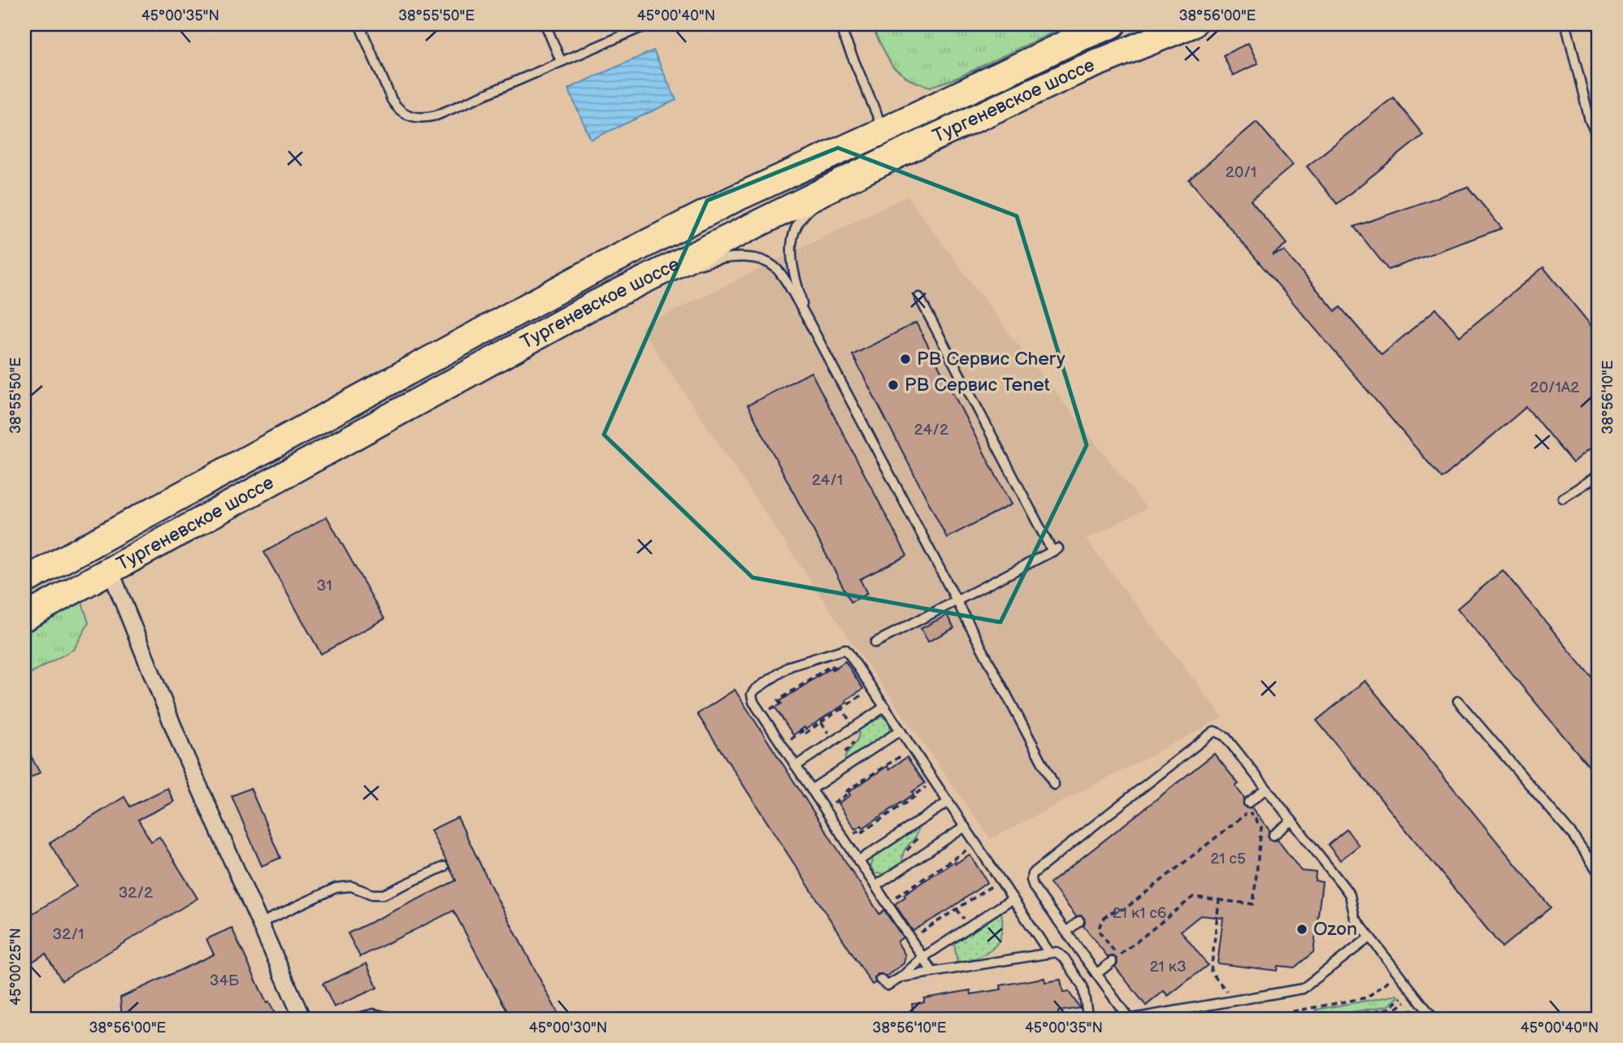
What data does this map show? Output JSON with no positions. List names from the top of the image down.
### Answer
{
  "streets": {
    "highway": ["Тургеневское шоссе"]
  },
  "places": ["PB Сервис Chery", "PB Сервис Tenet", "Ozon"],
  "house_numbers": [
    "20/1",
    "20/1А2",
    "24/2",
    "24/1",
    "31",
    "21 с5",
    "32/2",
    "21 к1 с6",
    "32/1",
    "21 к3",
    "34Б"
  ],
  "coordinates": [
    "45°00'35\"N",
    "38°55'50\"E",
    "45°00'40\"N",
    "38°56'00\"E",
    "38°56'10\"E",
    "45°00'25\"N",
    "45°00'30\"N"
  ]
}
